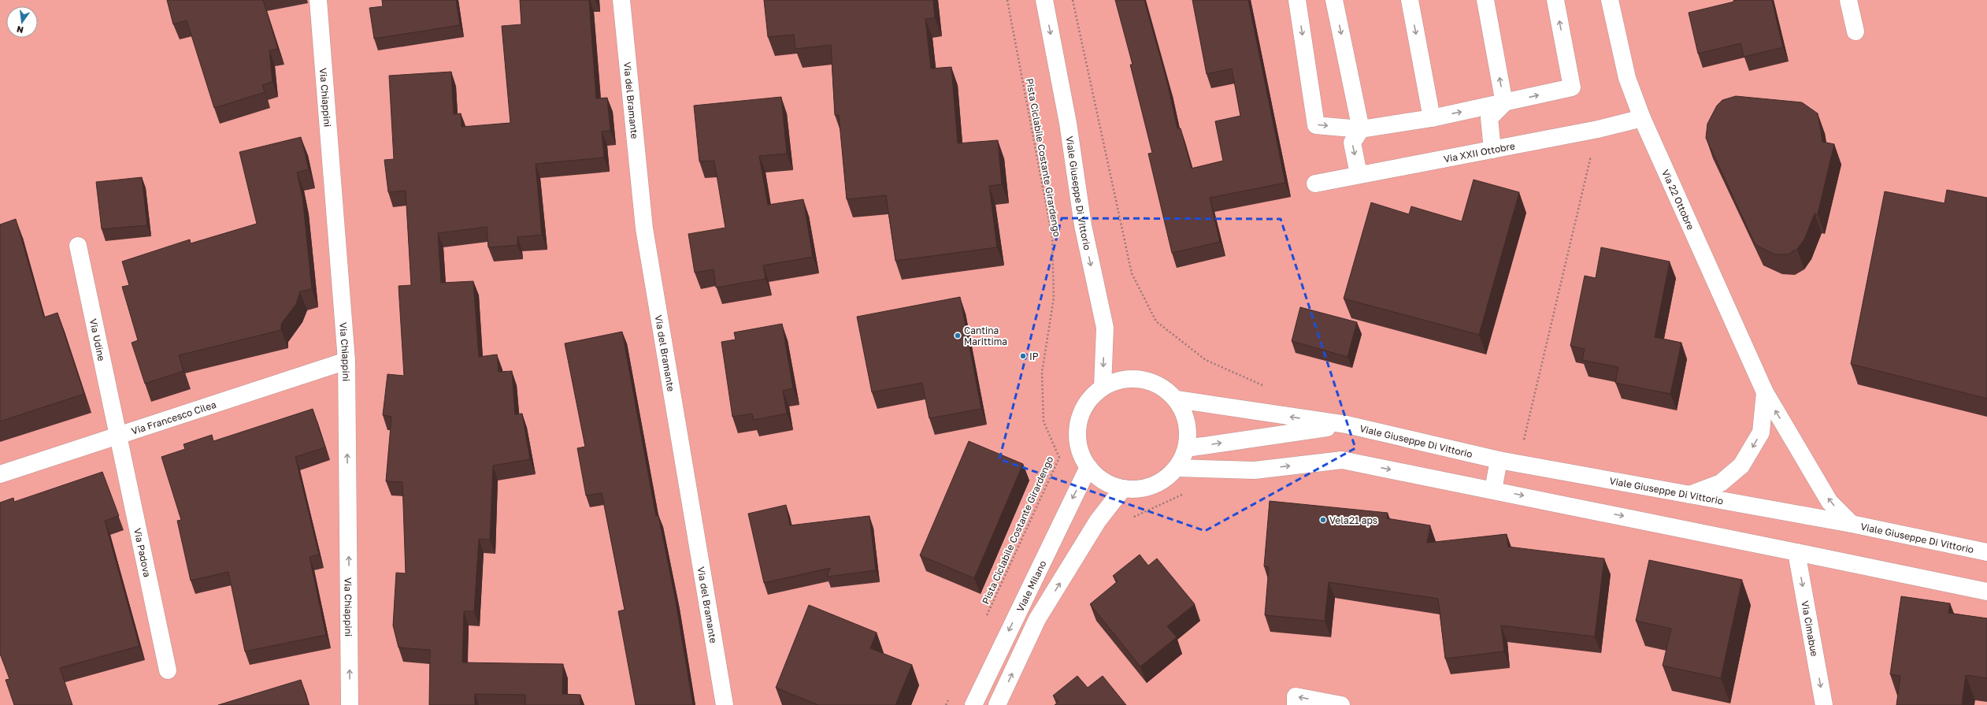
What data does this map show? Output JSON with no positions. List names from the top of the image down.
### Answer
{
  "streets": {
    "street": [
      "Via Chiappini",
      "Via del Bramante",
      "Via XXII Ottobre",
      "Viale Giuseppe Di Vittorio",
      "Via 22 Ottobre",
      "Via Udine",
      "Via Francesco Cilea",
      "Via Padova",
      "Viale Milano",
      "Via Cimabue"
    ],
    "path": ["Pista Ciclabile Costante Girardengo"]
  },
  "crossings": [
    ["Via Chiappini", "Via Francesco Cilea"],
    ["Via XXII Ottobre", "Via 22 Ottobre"],
    ["Viale Giuseppe Di Vittorio", "Via 22 Ottobre"],
    ["Viale Giuseppe Di Vittorio", "Viale Milano"],
    ["Via Udine", "Via Francesco Cilea"],
    ["Via Udine", "Via Padova"],
    ["Via Francesco Cilea", "Via Padova"]
  ],
  "one_way": ["Via Chiappini", "Via Cimabue"],
  "places": ["Cantina Marittima", "IP", "Vela21 aps"],
  "north": "bottom"
}
